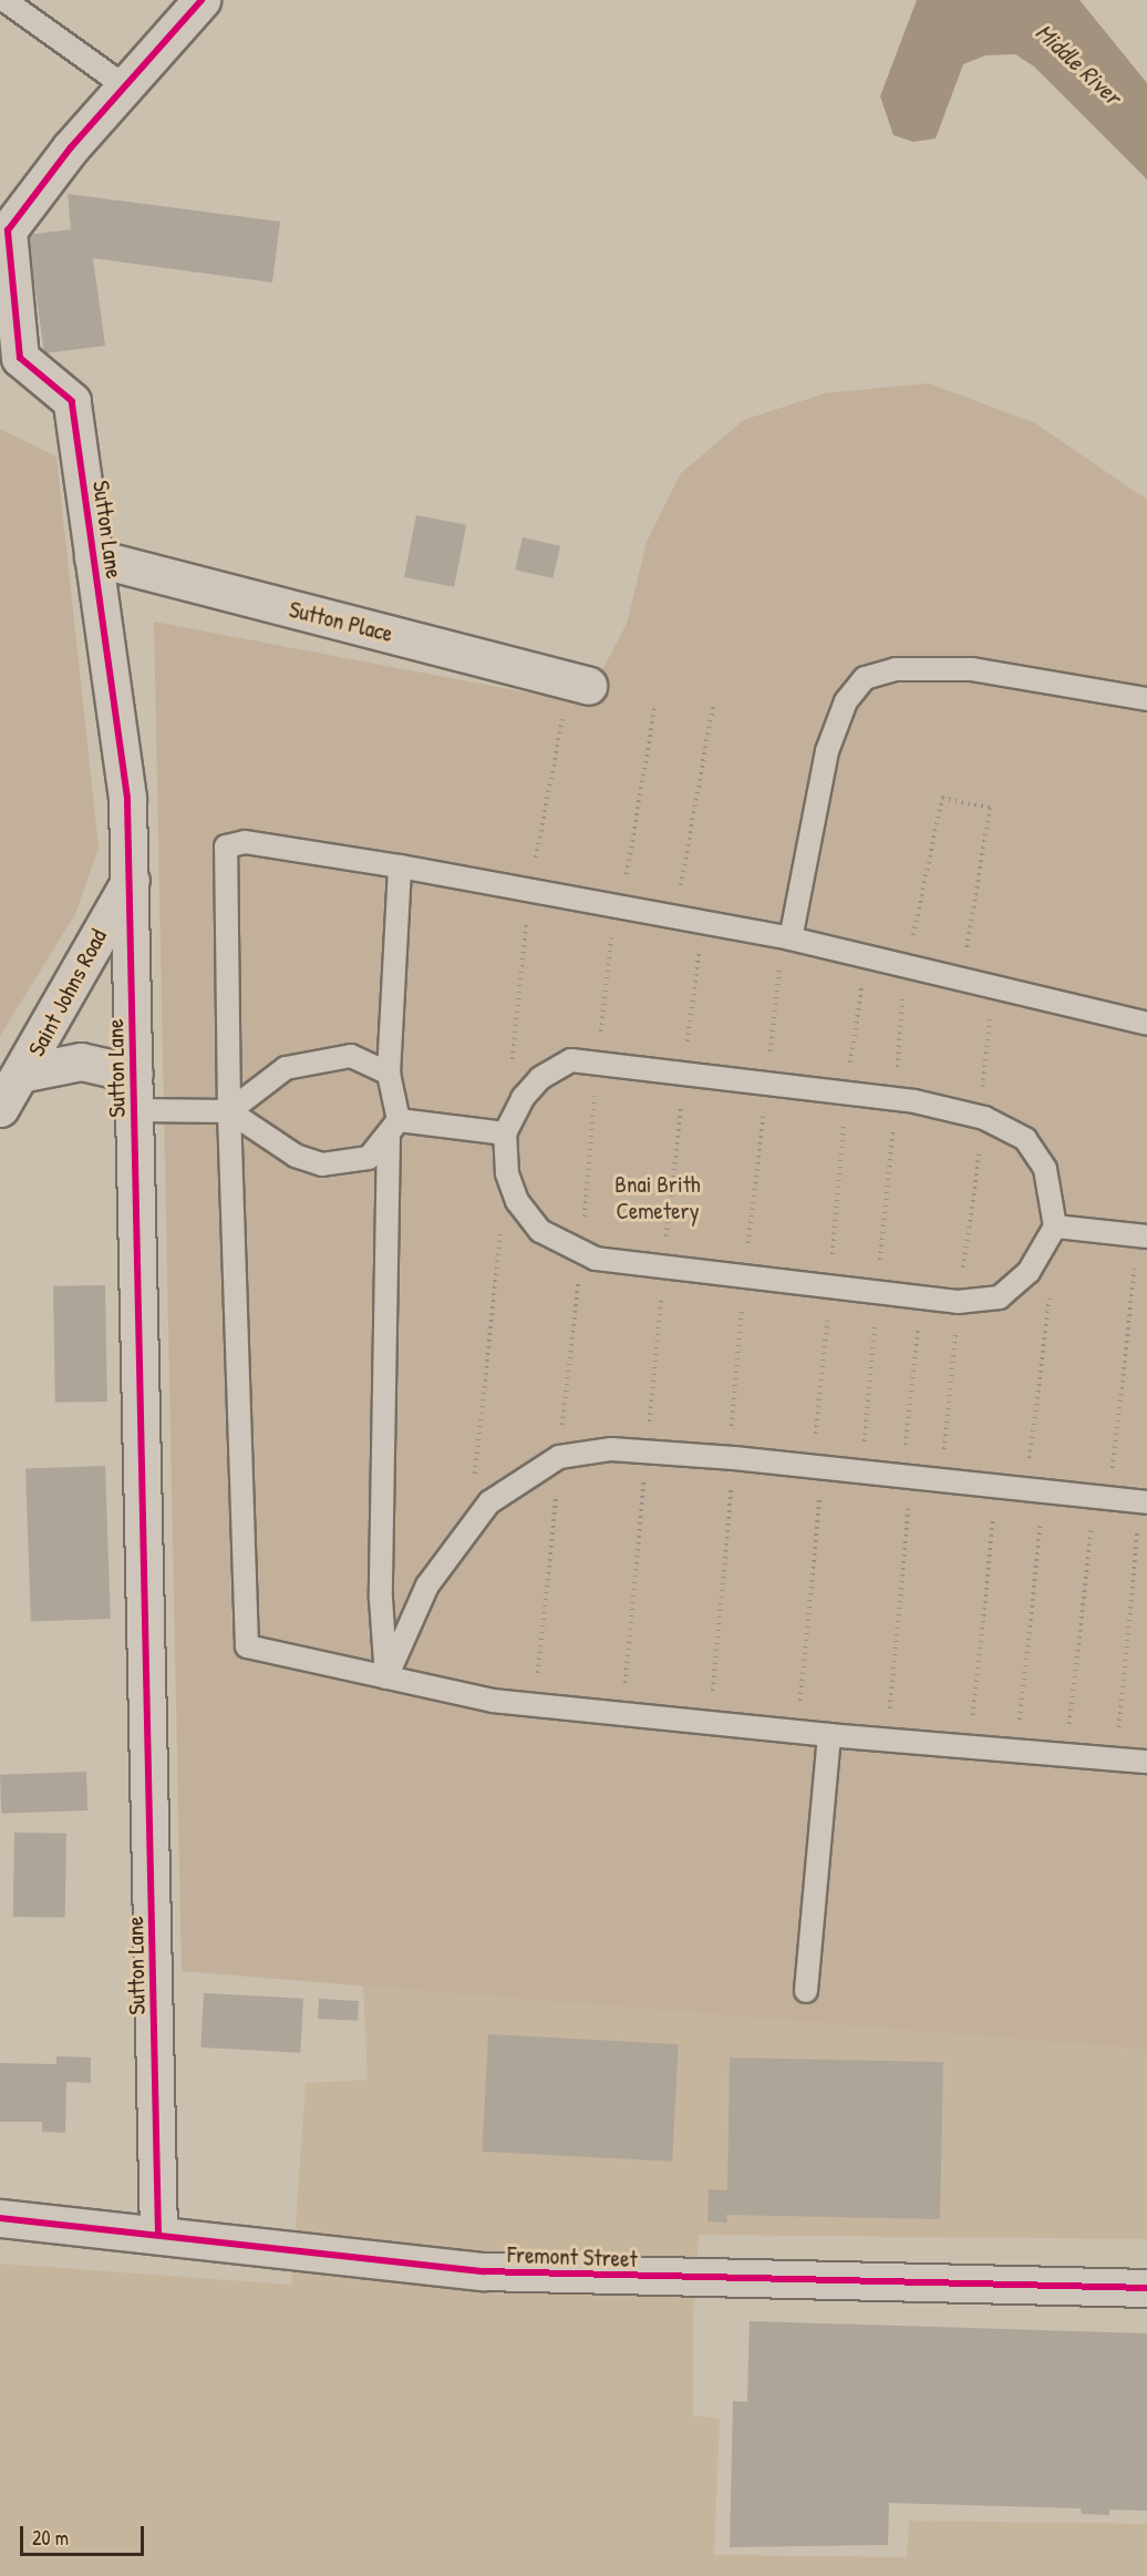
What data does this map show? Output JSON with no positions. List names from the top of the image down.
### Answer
{
  "streets": {
    "street": [
      "Sutton Lane",
      "Sutton Place",
      "Saint Johns Road",
      "Fremont Street"
    ]
  },
  "crossings": [
    ["Sutton Lane", "Sutton Place"],
    ["Sutton Lane", "Saint Johns Road"],
    ["Sutton Lane", "Fremont Street"]
  ],
  "water": ["Middle River"],
  "parks": ["Bnai Brith Cemetery"],
  "scale_bar": "20 m"
}
